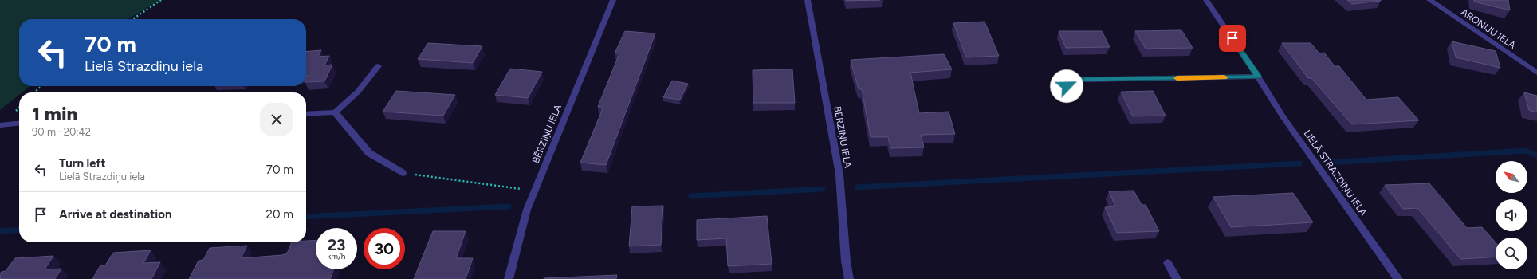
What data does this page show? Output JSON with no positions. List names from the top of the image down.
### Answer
{
  "streets": {
    "street": ["ARONIJU IELA", "BĒRZIŅU IELA", "LIELĀ STRAZDIŅU IELA"]
  },
  "north": "top left",
  "page": {
    "turn": ["70 m", "Lielā Strazdiņu iela"],
    "heading": ["1 min", "90 m · 20:42"],
    "list": [
      {
        "name": "Turn left",
        "note": "Lielā Strazdiņu iela",
        "value": "70 m"
      },
      {
        "name": "Arrive at destination",
        "value": "20 m"
      }
    ],
    "speed": "23 km/h",
    "limit": "30"
  }
}
